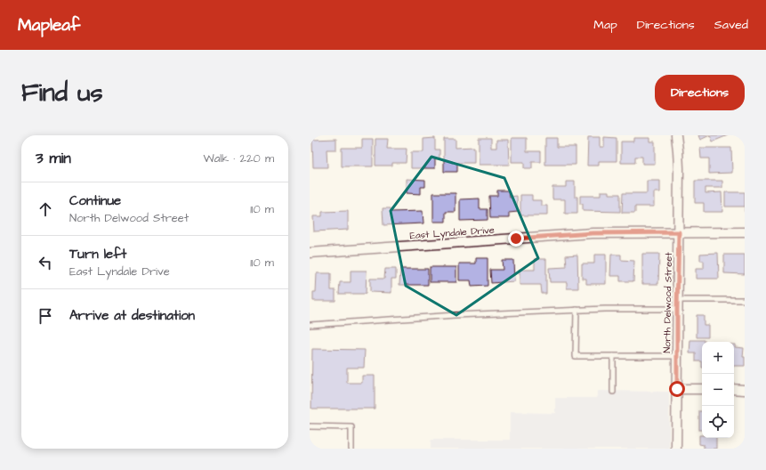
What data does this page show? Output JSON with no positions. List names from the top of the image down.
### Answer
{
  "streets": {
    "street": ["East Lyndale Drive", "North Delwood Street"]
  },
  "crossings": [
    ["East Lyndale Drive", "North Delwood Street"]
  ],
  "page": {
    "header": "Mapleaf",
    "nav": ["Map", "Directions", "Saved"],
    "buttons": "Directions",
    "title": "Find us",
    "heading": ["3 min", "Walk · 220 m"],
    "list": [
      ["Continue", "North Delwood Street", "110 m"],
      ["Turn left", "East Lyndale Drive", "110 m"],
      "Arrive at destination"
    ],
    "map_buttons": ["+", "−"]
  }
}
